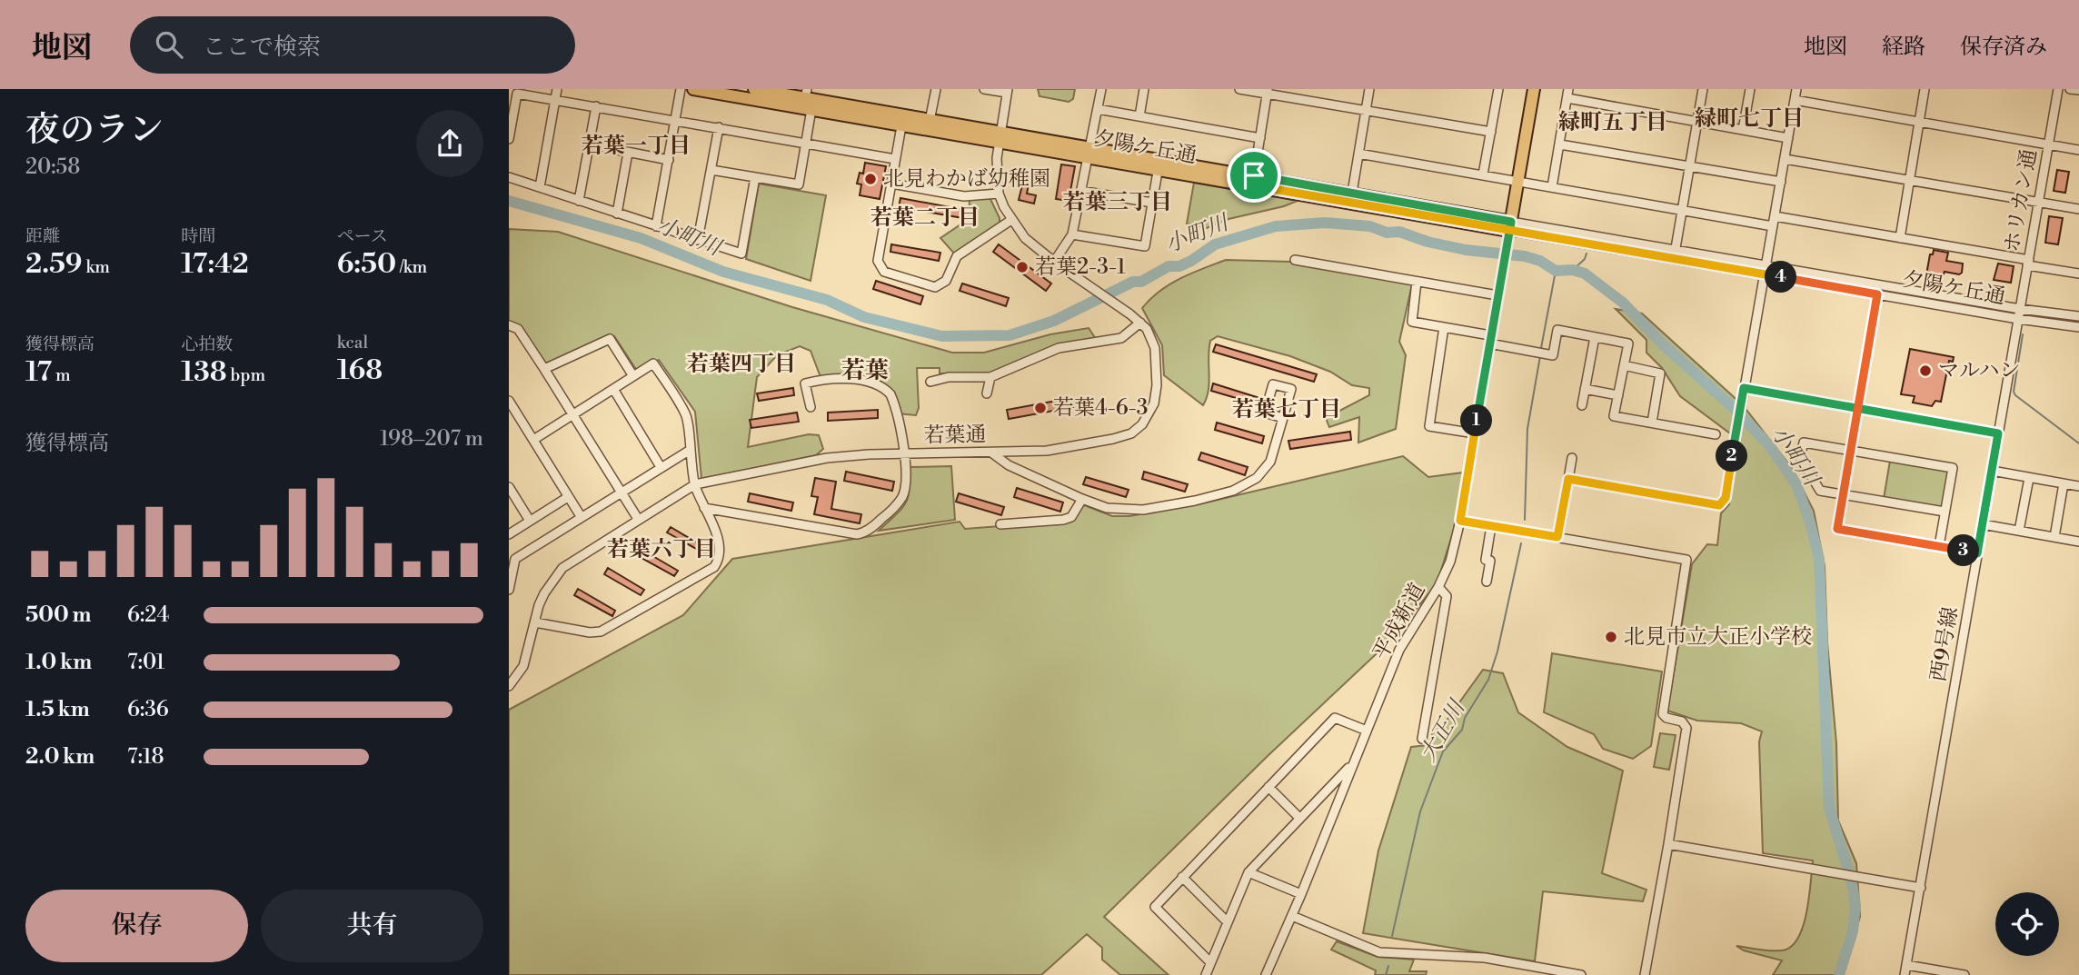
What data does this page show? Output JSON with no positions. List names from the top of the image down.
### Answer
{
  "streets": {
    "main road": ["夕陽ケ丘通"],
    "street": [
      "ホリカン通",
      "若葉通",
      "平成新道",
      "西9号線"
    ]
  },
  "crossings": [
    ["夕陽ケ丘通", "ホリカン通"],
    ["夕陽ケ丘通", "若葉通"],
    ["夕陽ケ丘通", "平成新道"],
    ["夕陽ケ丘通", "西9号線"],
    ["ホリカン通", "西9号線"]
  ],
  "districts": [
    "緑町七丁目",
    "緑町五丁目",
    "若葉一丁目",
    "若葉三丁目",
    "若葉二丁目",
    "若葉四丁目",
    "若葉",
    "若葉七丁目",
    "若葉六丁目"
  ],
  "water": ["小町川", "大正川"],
  "places": [
    "北見わかば幼稚園",
    "若葉2-3-1",
    "マルハン",
    "若葉4-6-3",
    "北見市立大正小学校"
  ],
  "page": {
    "header": "地図",
    "search": "ここで検索",
    "nav": ["地図", "経路", "保存済み"],
    "heading": ["夜のラン", "20:58"],
    "stats": [
      ["距離", "2.59 km"],
      ["時間", "17:42"],
      ["ペース", "6:50 /km"],
      ["獲得標高", "17 m"],
      ["心拍数", "138 bpm"],
      ["kcal", "168"]
    ],
    "pins": [
      "4",
      "1",
      "2",
      "3"
    ],
    "chart": ["獲得標高", "198–207 m"],
    "list": [
      {
        "name": "500 m",
        "note": "6:24"
      },
      {
        "name": "1.0 km",
        "note": "7:01"
      },
      {
        "name": "1.5 km",
        "note": "6:36"
      },
      {
        "name": "2.0 km",
        "note": "7:18"
      }
    ],
    "buttons": ["保存", "共有"]
  }
}
